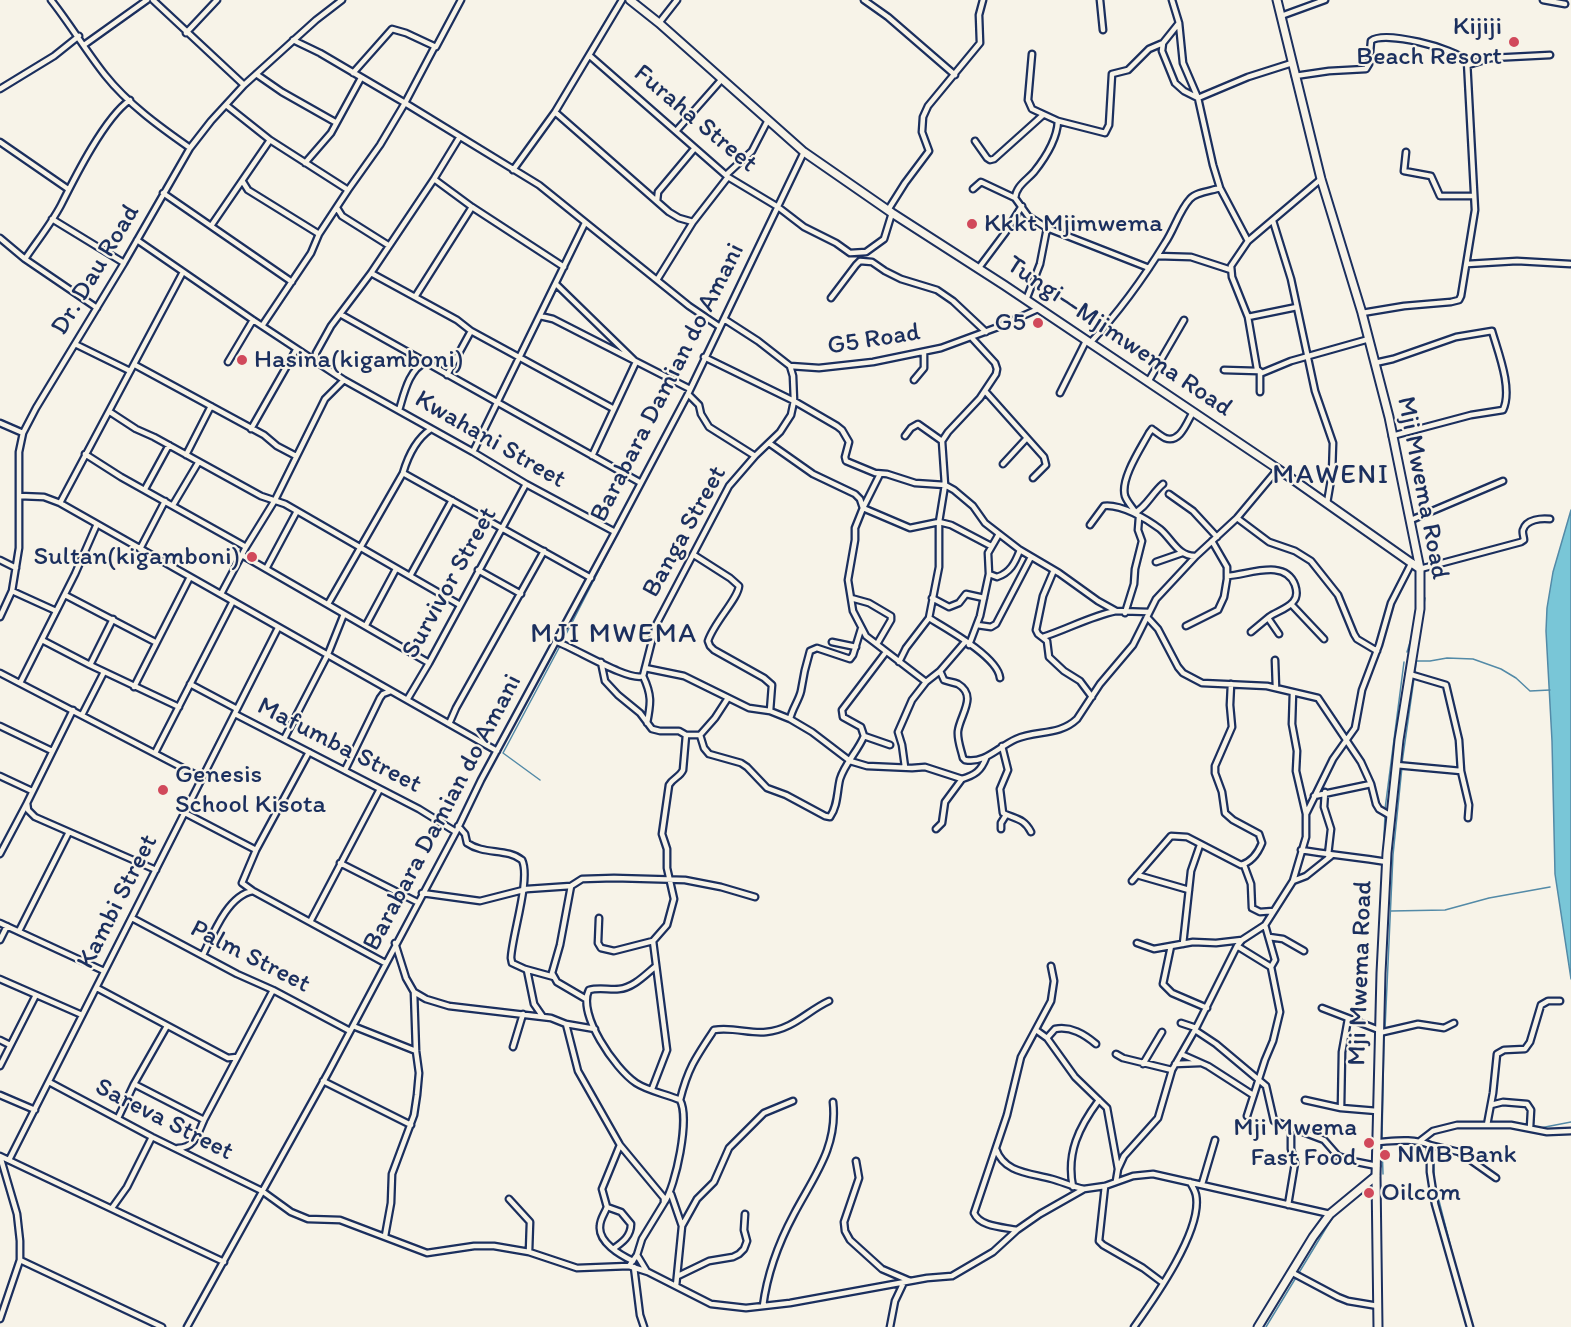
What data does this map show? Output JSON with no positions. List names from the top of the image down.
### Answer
{
  "streets": {
    "main road": ["Tungi—Mjimwema Road", "Mji Mwema Road"],
    "street": [
      "Furaha Street",
      "Dr. Dau Road",
      "G5 Road",
      "Barabara Damian do Amani",
      "Kwahani Street",
      "Banga Street",
      "Survivor Street",
      "Mafumba Street",
      "Kambi Street",
      "Palm Street",
      "Sareva Street"
    ]
  },
  "crossings": [
    ["Furaha Street", "Tungi—Mjimwema Road"],
    ["Furaha Street", "Barabara Damian do Amani"],
    ["Dr. Dau Road", "Kwahani Street"],
    ["Tungi—Mjimwema Road", "G5 Road"],
    ["Tungi—Mjimwema Road", "Barabara Damian do Amani"],
    ["Tungi—Mjimwema Road", "Mji Mwema Road"],
    ["G5 Road", "Banga Street"],
    ["Barabara Damian do Amani", "Kwahani Street"],
    ["Barabara Damian do Amani", "Mafumba Street"],
    ["Barabara Damian do Amani", "Palm Street"],
    ["Barabara Damian do Amani", "Sareva Street"],
    ["Kwahani Street", "Survivor Street"],
    ["Mafumba Street", "Kambi Street"],
    ["Kambi Street", "Palm Street"],
    ["Kambi Street", "Sareva Street"]
  ],
  "districts": ["MAWENI", "MJI MWEMA"],
  "places": [
    "Kijiji Beach Resort",
    "Kkkt Mjimwema",
    "G5",
    "Hasina(kigamboni)",
    "Sultan(kigamboni)",
    "Genesis School Kisota",
    "Mji Mwema Fast Food",
    "NMB Bank",
    "Oilcom"
  ]
}
